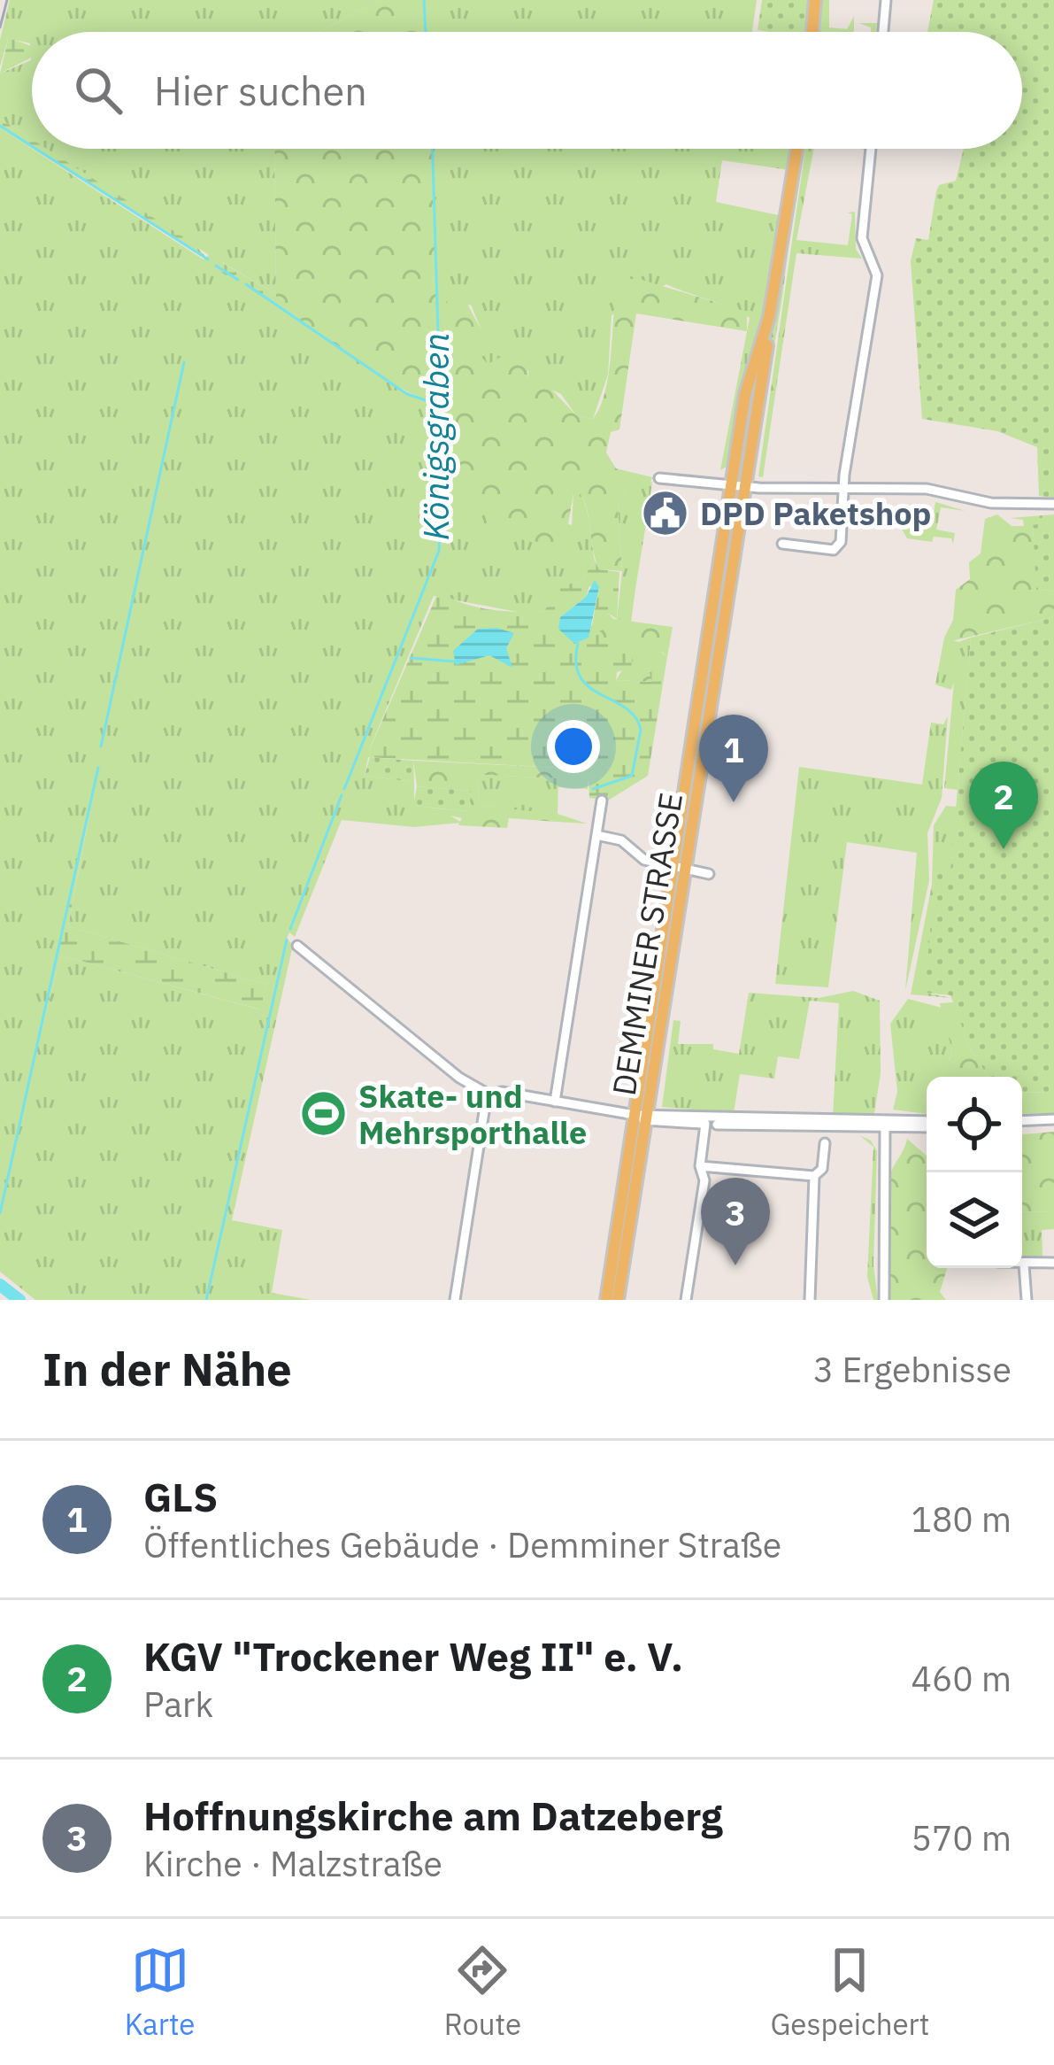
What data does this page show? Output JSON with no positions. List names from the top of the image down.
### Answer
{
  "streets": {
    "main road": ["DEMMINER STRASSE"]
  },
  "water": ["Königsgraben"],
  "places": {
    "public building": ["DPD Paketshop"],
    "sports": ["Skate- und Mehrsporthalle"]
  },
  "page": {
    "search": "Hier suchen",
    "pins": ["1", "2", "3"],
    "heading": ["In der Nähe", "3 Ergebnisse"],
    "list": [
      {
        "mark": "1",
        "name": "GLS",
        "note": "Öffentliches Gebäude · Demminer Straße",
        "value": "180 m"
      },
      {
        "mark": "2",
        "name": "KGV \"Trockener Weg II\" e. V.",
        "note": "Park",
        "value": "460 m"
      },
      {
        "mark": "3",
        "name": "Hoffnungskirche am Datzeberg",
        "note": "Kirche · Malzstraße",
        "value": "570 m"
      }
    ],
    "nav": ["Karte", "Route", "Gespeichert"]
  }
}
